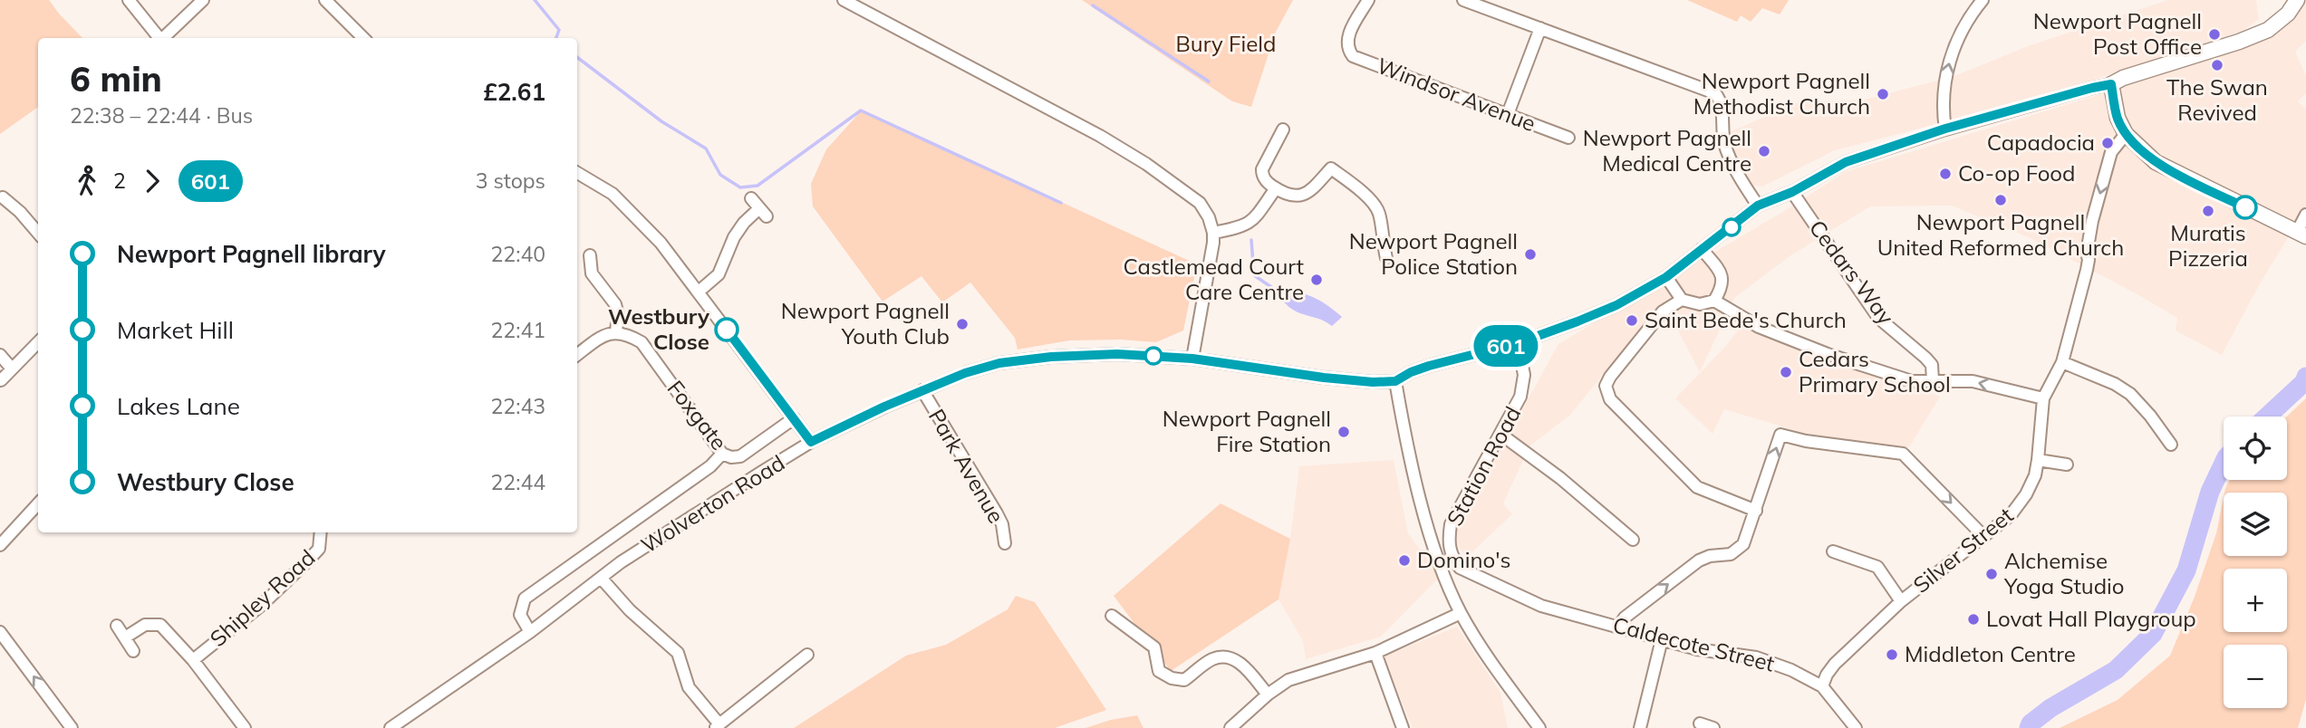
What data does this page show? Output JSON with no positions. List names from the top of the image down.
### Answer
{
  "streets": {
    "street": [
      "Windsor Avenue",
      "Cedars Way",
      "Foxgate",
      "Park Avenue",
      "Station Road",
      "Wolverton Road",
      "Silver Street",
      "Shipley Road",
      "Caldecote Street"
    ]
  },
  "crossings": [
    ["Foxgate", "Wolverton Road"],
    ["Park Avenue", "Wolverton Road"],
    ["Station Road", "Caldecote Street"],
    ["Silver Street", "Caldecote Street"]
  ],
  "one_way": ["Silver Street"],
  "parks": ["Bury Field"],
  "places": [
    "Newport Pagnell Post Office",
    "The Swan Revived",
    "Newport Pagnell Methodist Church",
    "Capadocia",
    "Newport Pagnell Medical Centre",
    "Co-op Food",
    "Newport Pagnell United Reformed Church",
    "Muratis Pizzeria",
    "Newport Pagnell Police Station",
    "Castlemead Court Care Centre",
    "Saint Bede's Church",
    "Newport Pagnell Youth Club",
    "Westbury Close",
    "Cedars Primary School",
    "Newport Pagnell Fire Station",
    "Domino's",
    "Alchemise Yoga Studio",
    "Lovat Hall Playgroup",
    "Middleton Centre"
  ],
  "lines": ["bus line 601"],
  "page": {
    "on_map": "601",
    "heading": ["6 min", "22:38 – 22:44 · Bus", "£2.61"],
    "legs": ["2", "601", "3 stops"],
    "list": [
      {
        "name": "Newport Pagnell library",
        "value": "22:40"
      },
      {
        "name": "Market Hill",
        "value": "22:41"
      },
      {
        "name": "Lakes Lane",
        "value": "22:43"
      },
      {
        "name": "Westbury Close",
        "value": "22:44"
      }
    ],
    "map_buttons": ["+", "−"]
  }
}
